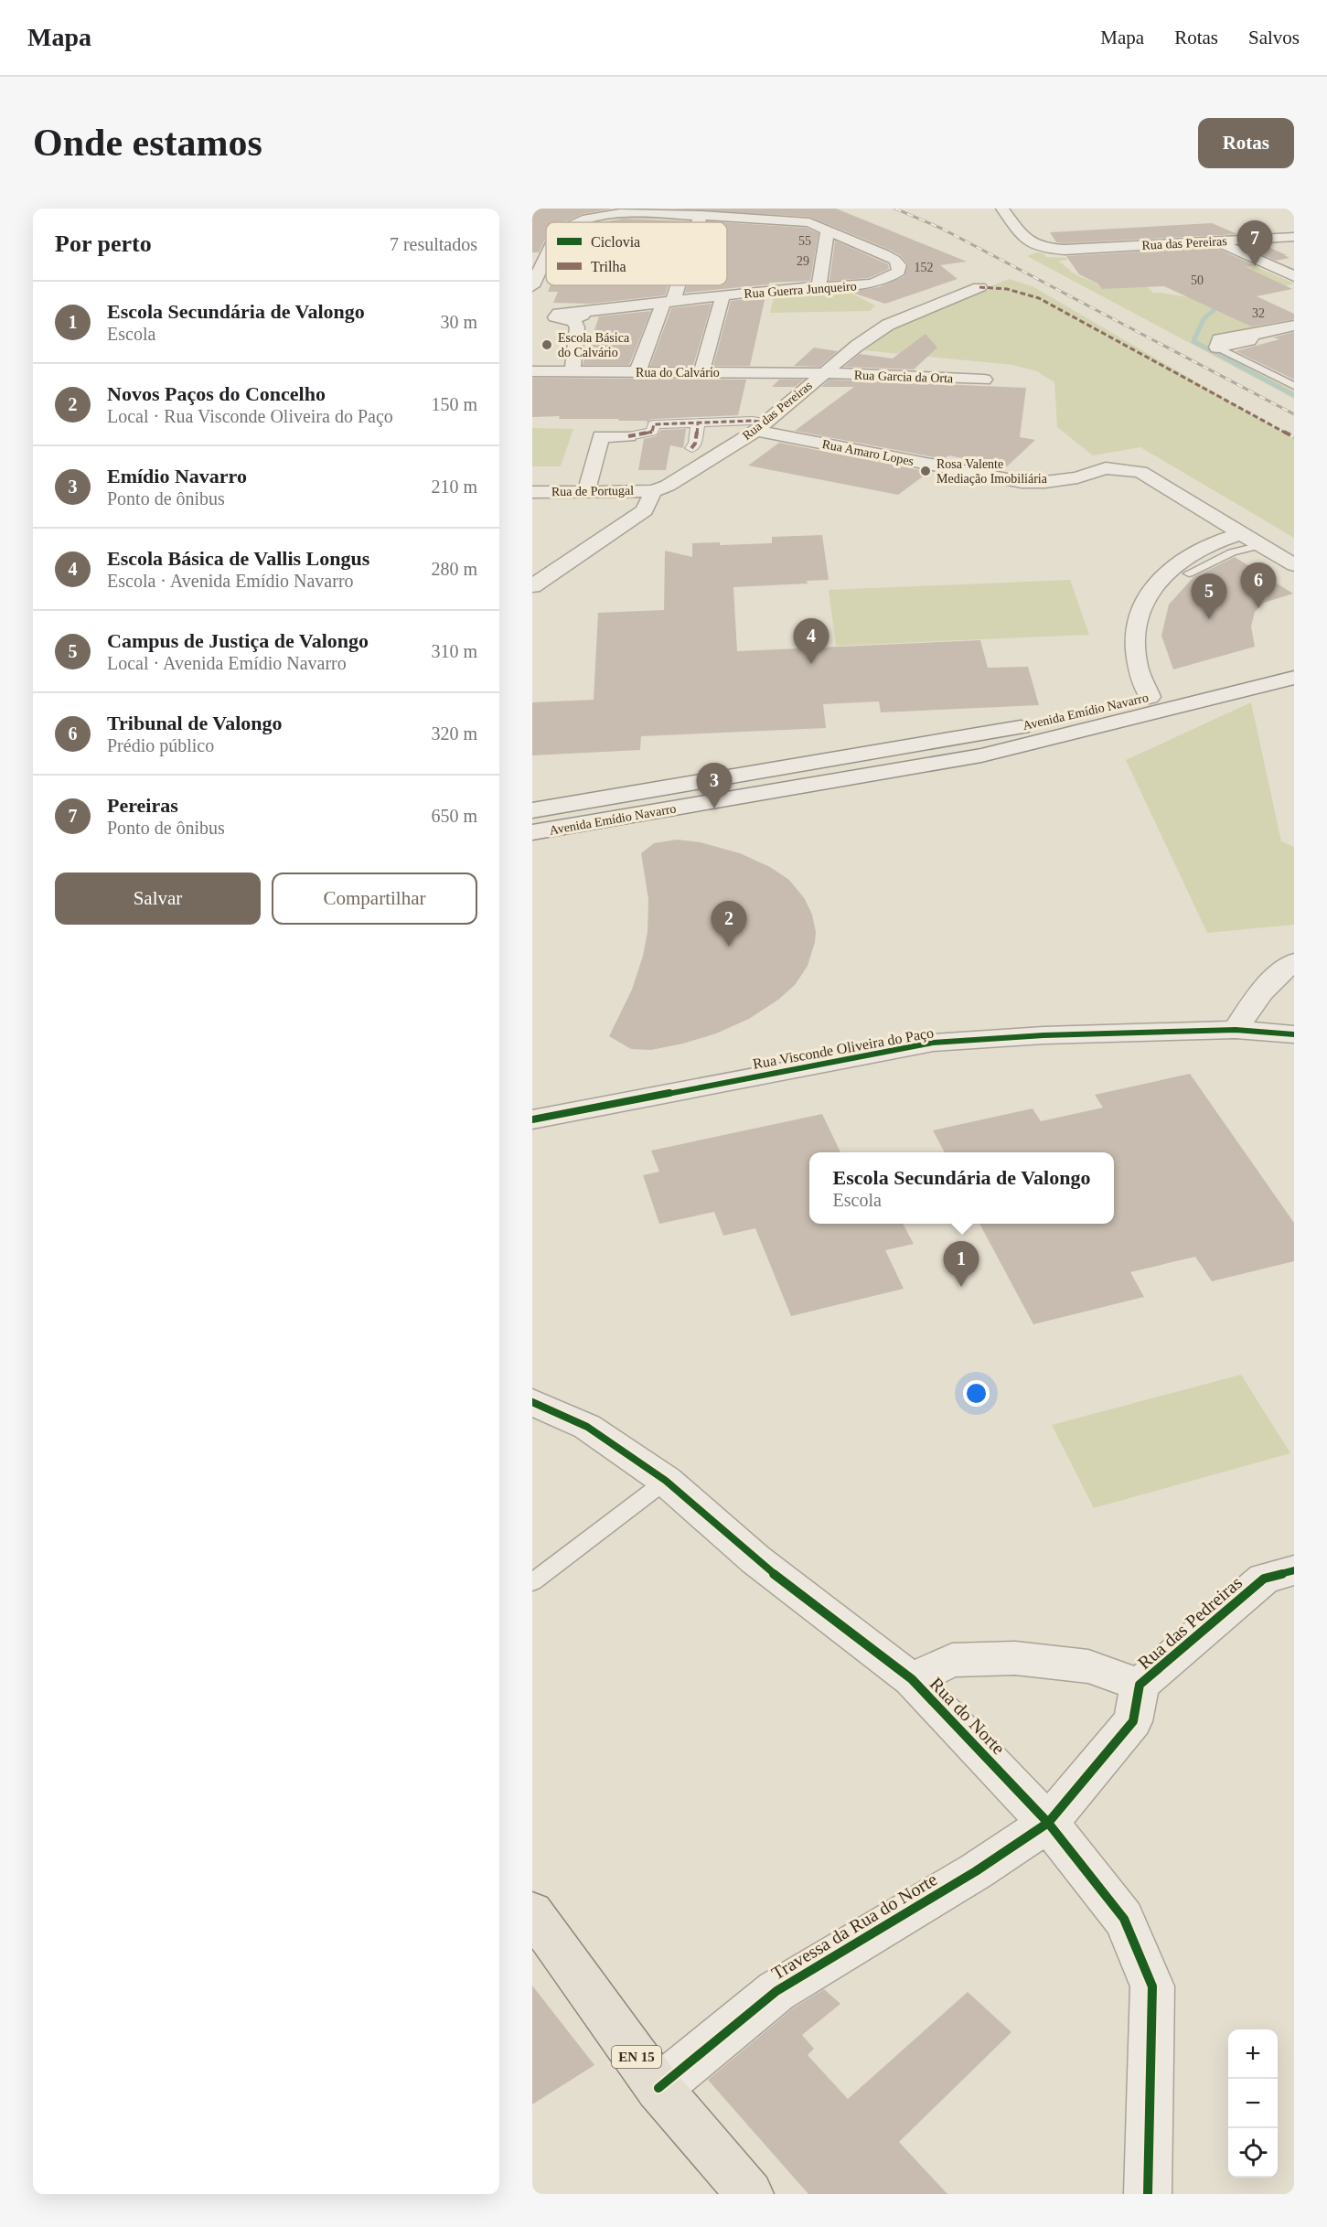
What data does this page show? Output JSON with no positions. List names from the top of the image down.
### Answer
{
  "streets": {
    "main road": ["EN 15"],
    "street": [
      "Rua das Pereiras",
      "Rua Guerra Junqueiro",
      "Rua do Calvário",
      "Rua Garcia da Orta",
      "Rua Amaro Lopes",
      "Rua de Portugal",
      "Avenida Emídio Navarro",
      "Rua Visconde Oliveira do Paço",
      "Rua das Pedreiras",
      "Rua do Norte",
      "Travessa da Rua do Norte"
    ]
  },
  "crossings": [
    ["Rua das Pereiras", "Rua do Calvário"],
    ["Rua das Pereiras", "Rua Garcia da Orta"],
    ["Rua das Pereiras", "Rua Amaro Lopes"],
    ["Rua das Pereiras", "Rua de Portugal"],
    ["Rua do Calvário", "Rua Garcia da Orta"],
    ["Rua das Pedreiras", "Rua do Norte"],
    ["Rua das Pedreiras", "Travessa da Rua do Norte"],
    ["Rua do Norte", "Travessa da Rua do Norte"],
    ["Travessa da Rua do Norte", "EN 15"]
  ],
  "places": ["Escola Básica do Calvário", "Rosa Valente Mediação Imobiliária"],
  "house_numbers": [
    "55",
    "29",
    "152",
    "50",
    "32"
  ],
  "legend": ["Ciclovia", "Trilha"],
  "page": {
    "header": "Mapa",
    "nav": ["Mapa", "Rotas", "Salvos"],
    "buttons": [
      "Rotas",
      ["Salvar", "Compartilhar"]
    ],
    "title": "Onde estamos",
    "heading": ["Por perto", "7 resultados"],
    "pins": [
      "7",
      "6",
      "5",
      "4",
      "3",
      "2",
      "1"
    ],
    "list": [
      {
        "mark": "1",
        "name": "Escola Secundária de Valongo",
        "note": "Escola",
        "value": "30 m"
      },
      {
        "mark": "2",
        "name": "Novos Paços do Concelho",
        "note": "Local · Rua Visconde Oliveira do Paço",
        "value": "150 m"
      },
      {
        "mark": "3",
        "name": "Emídio Navarro",
        "note": "Ponto de ônibus",
        "value": "210 m"
      },
      {
        "mark": "4",
        "name": "Escola Básica de Vallis Longus",
        "note": "Escola · Avenida Emídio Navarro",
        "value": "280 m"
      },
      {
        "mark": "5",
        "name": "Campus de Justiça de Valongo",
        "note": "Local · Avenida Emídio Navarro",
        "value": "310 m"
      },
      {
        "mark": "6",
        "name": "Tribunal de Valongo",
        "note": "Prédio público",
        "value": "320 m"
      },
      {
        "mark": "7",
        "name": "Pereiras",
        "note": "Ponto de ônibus",
        "value": "650 m"
      }
    ],
    "popup": ["Escola Secundária de Valongo", "Escola"],
    "map_buttons": ["+", "−"]
  }
}
